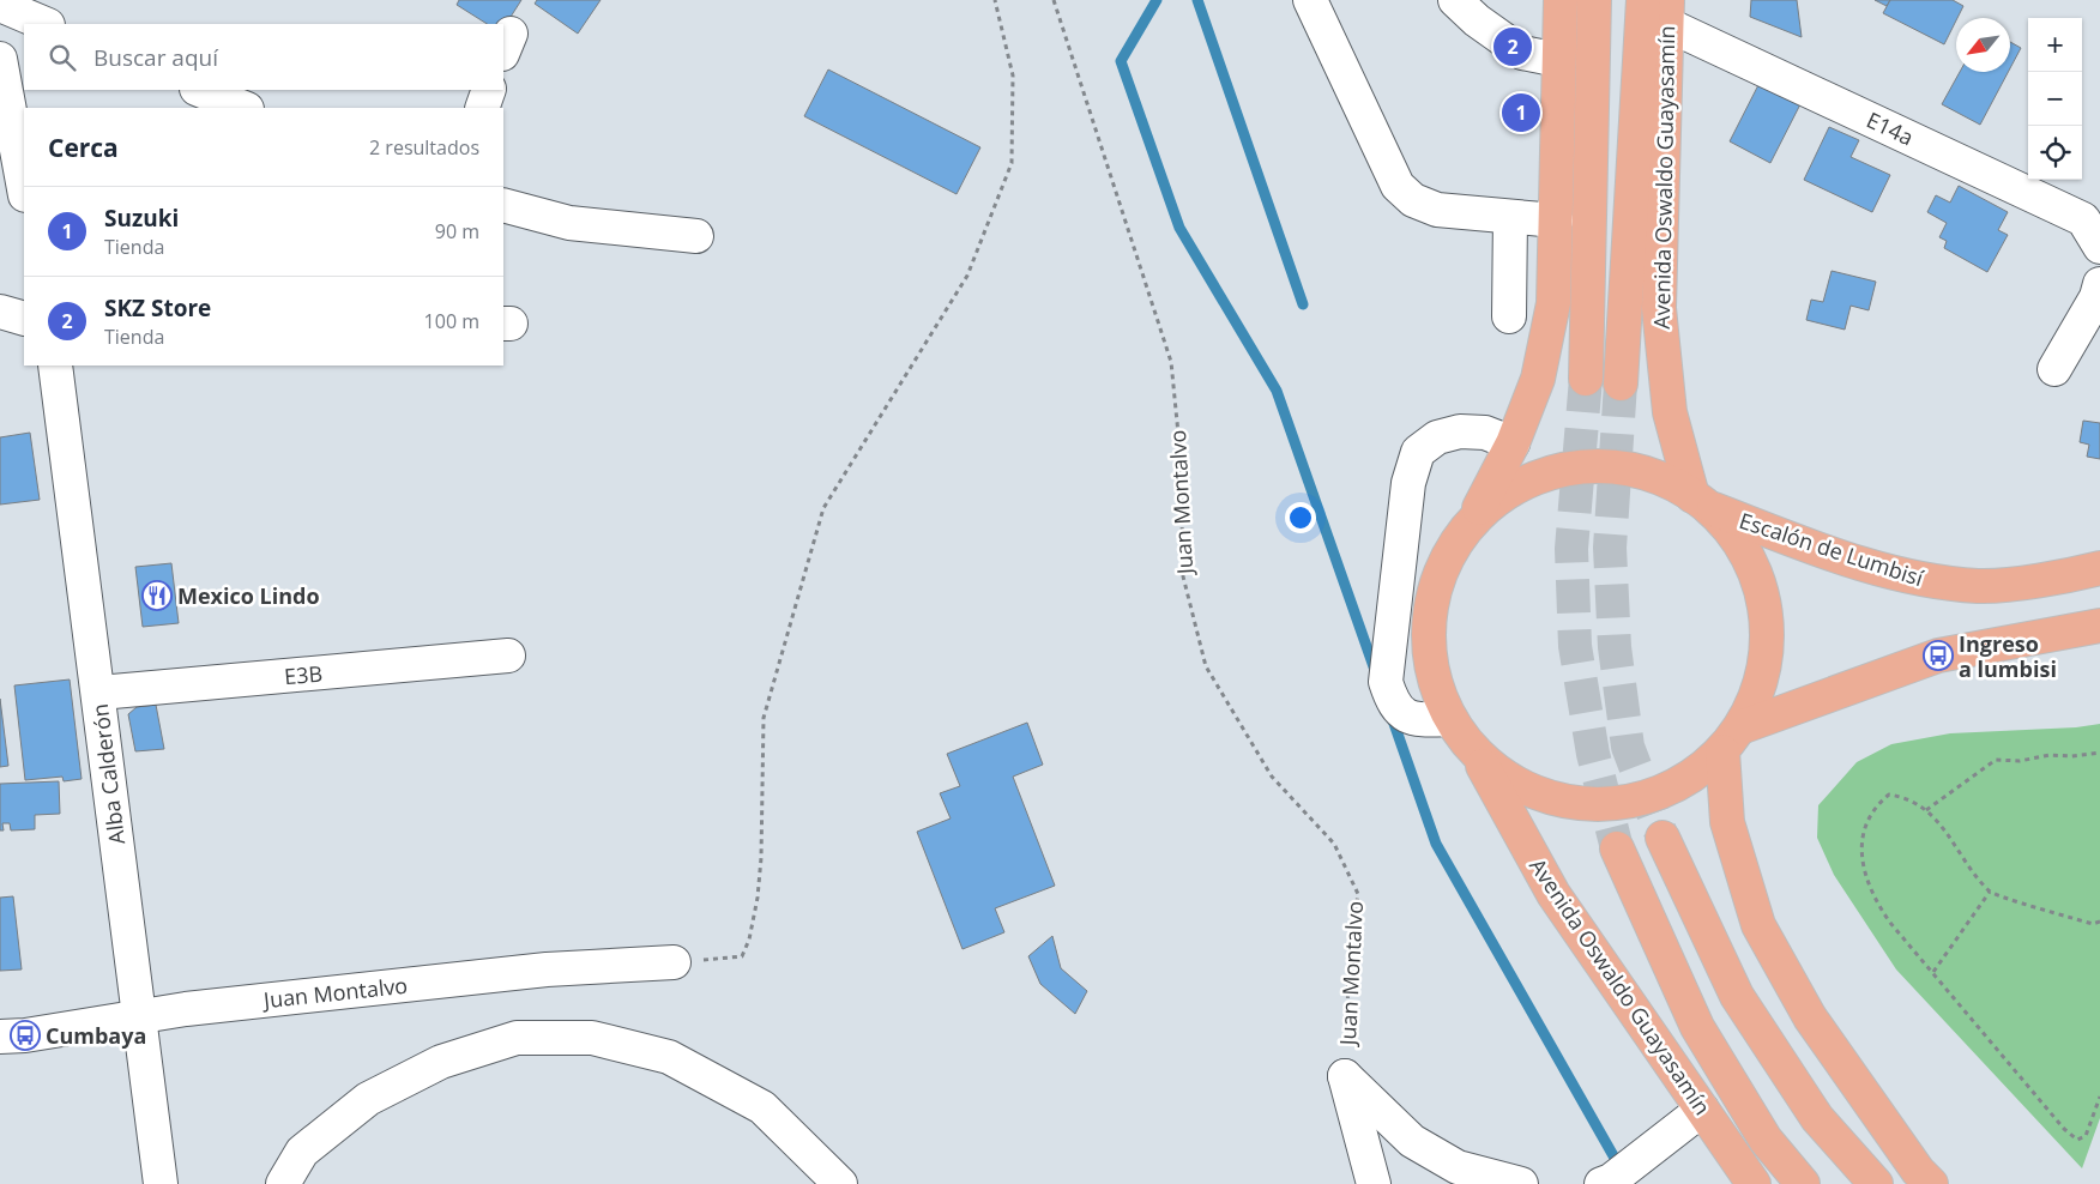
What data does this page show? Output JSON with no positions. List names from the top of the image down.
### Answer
{
  "streets": {
    "main road": ["Avenida Oswaldo Guayasamín", "Escalón de Lumbisí"],
    "street": [
      "E14a",
      "Juan Montalvo",
      "E3B",
      "Alba Calderón"
    ]
  },
  "crossings": [
    ["E14a", "Avenida Oswaldo Guayasamín"],
    ["Avenida Oswaldo Guayasamín", "Escalón de Lumbisí"],
    ["Juan Montalvo", "Alba Calderón"],
    ["E3B", "Alba Calderón"]
  ],
  "places": {
    "restaurant": ["Mexico Lindo"],
    "bus stop": ["Ingreso a lumbisi", "Cumbaya"]
  },
  "north": "bottom left",
  "page": {
    "map_buttons": ["+", "−"],
    "search": "Buscar aquí",
    "pins": ["2", "1"],
    "heading": ["Cerca", "2 resultados"],
    "list": [
      {
        "mark": "1",
        "name": "Suzuki",
        "note": "Tienda",
        "value": "90 m"
      },
      {
        "mark": "2",
        "name": "SKZ Store",
        "note": "Tienda",
        "value": "100 m"
      }
    ]
  }
}
